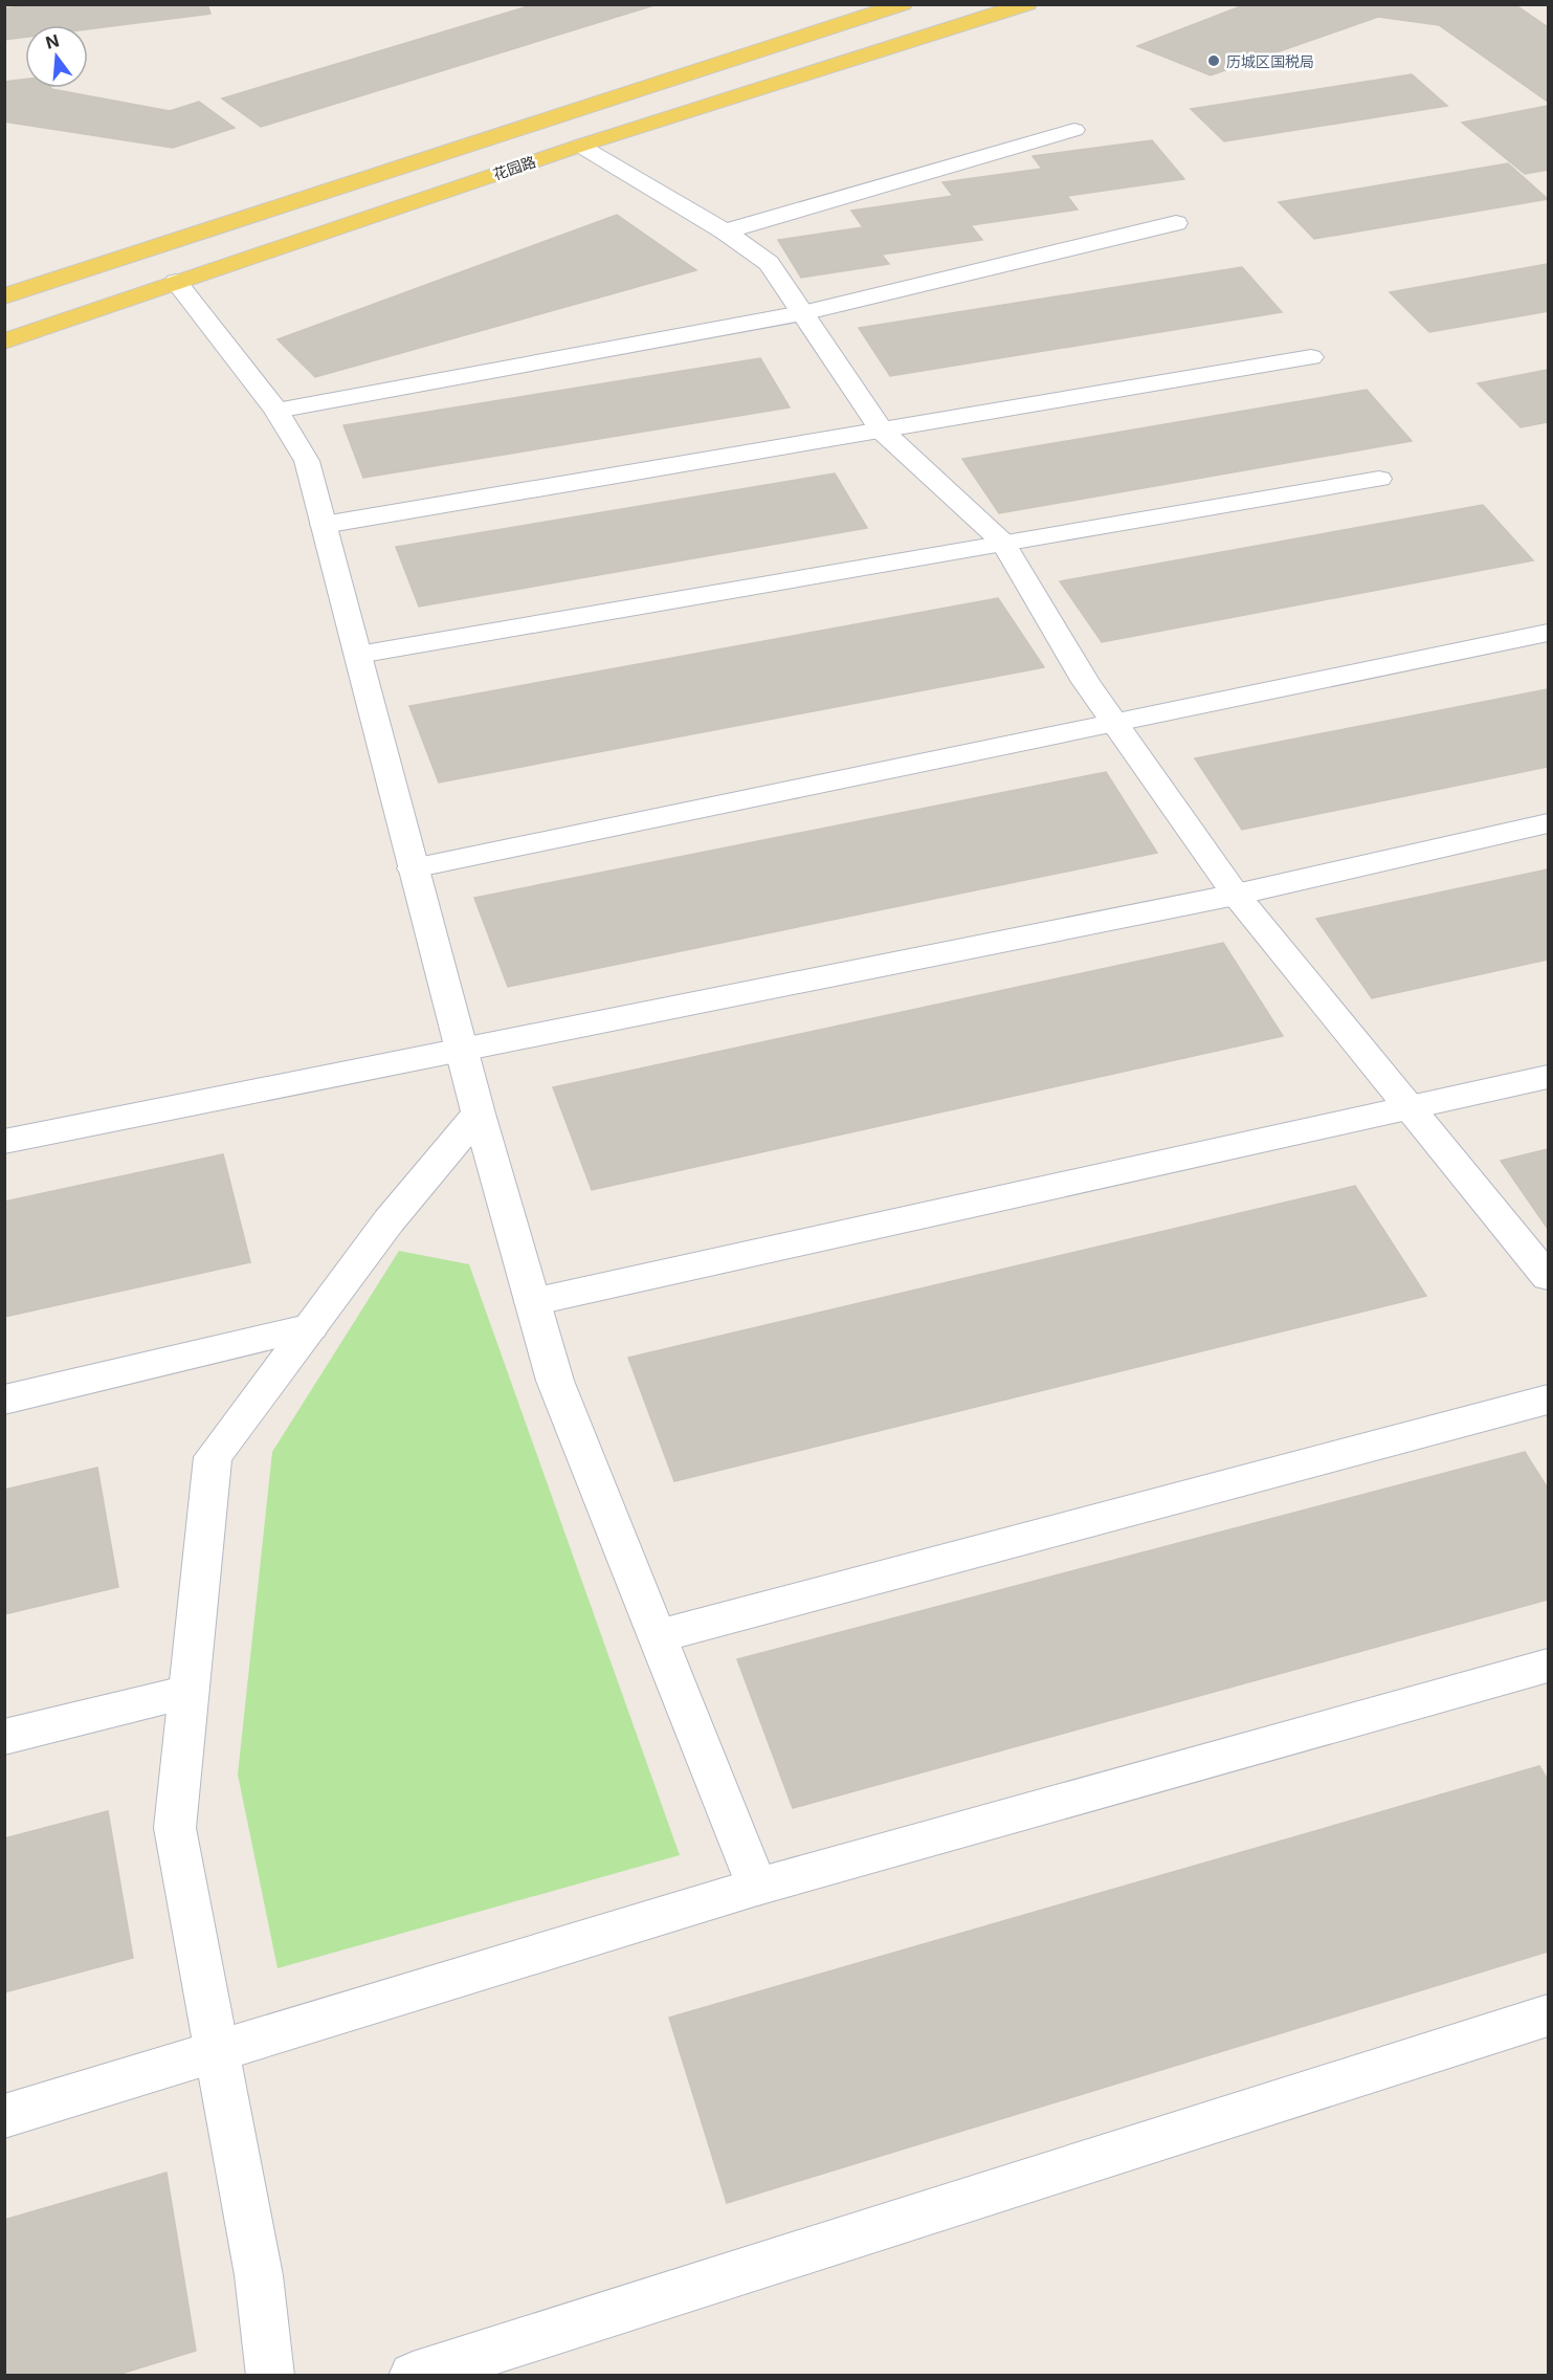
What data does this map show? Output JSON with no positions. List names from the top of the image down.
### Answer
{
  "streets": {
    "main road": ["花园路"]
  },
  "places": ["历城区国税局"],
  "north": "top"
}
